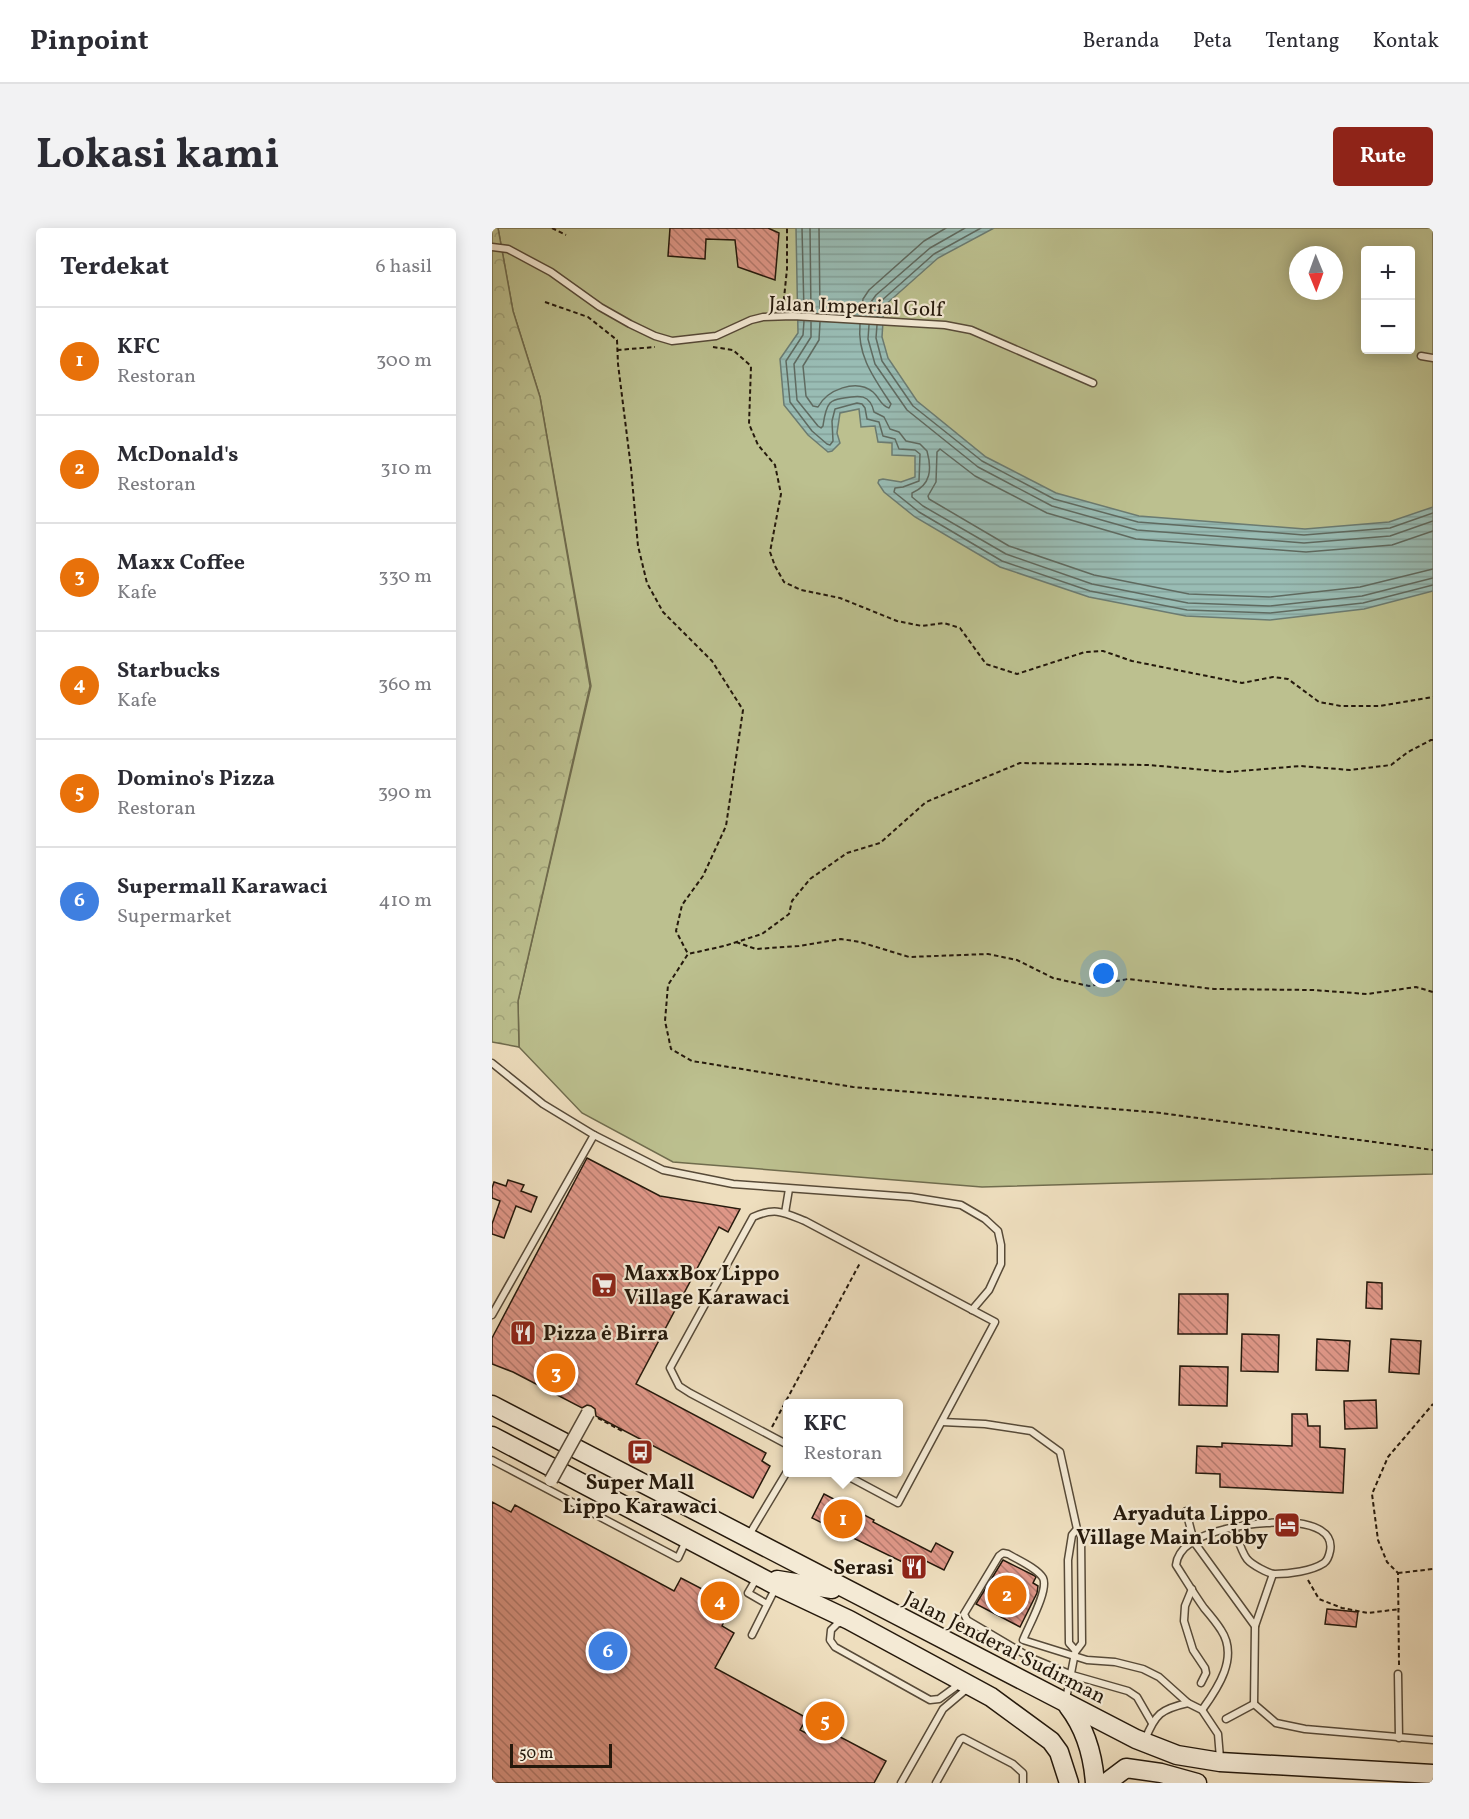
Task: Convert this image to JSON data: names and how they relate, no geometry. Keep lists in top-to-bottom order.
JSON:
{
  "streets": {
    "street": ["Jalan Jenderal Sudirman"],
    "lane": ["Jalan Imperial Golf"]
  },
  "places": {
    "supermarket": ["MaxxBox Lippo Village Karawaci"],
    "restaurant": ["Pizza ė Birra", "Serasi"],
    "bus stop": ["Super Mall Lippo Karawaci"],
    "hotel": ["Aryaduta Lippo Village Main Lobby"]
  },
  "scale_bar": "50 m",
  "north": "bottom",
  "page": {
    "header": "Pinpoint",
    "nav": [
      "Beranda",
      "Peta",
      "Tentang",
      "Kontak"
    ],
    "title": "Lokasi kami",
    "buttons": "Rute",
    "heading": ["Terdekat", "6 hasil"],
    "map_buttons": ["+", "−"],
    "list": [
      {
        "mark": "1",
        "name": "KFC",
        "note": "Restoran",
        "value": "300 m"
      },
      {
        "mark": "2",
        "name": "McDonald's",
        "note": "Restoran",
        "value": "310 m"
      },
      {
        "mark": "3",
        "name": "Maxx Coffee",
        "note": "Kafe",
        "value": "330 m"
      },
      {
        "mark": "4",
        "name": "Starbucks",
        "note": "Kafe",
        "value": "360 m"
      },
      {
        "mark": "5",
        "name": "Domino's Pizza",
        "note": "Restoran",
        "value": "390 m"
      },
      {
        "mark": "6",
        "name": "Supermall Karawaci",
        "note": "Supermarket",
        "value": "410 m"
      }
    ],
    "pins": [
      "3",
      "1",
      "2",
      "4",
      "6",
      "5"
    ],
    "popup": ["KFC", "Restoran"],
    "scale": "50 m"
  }
}
